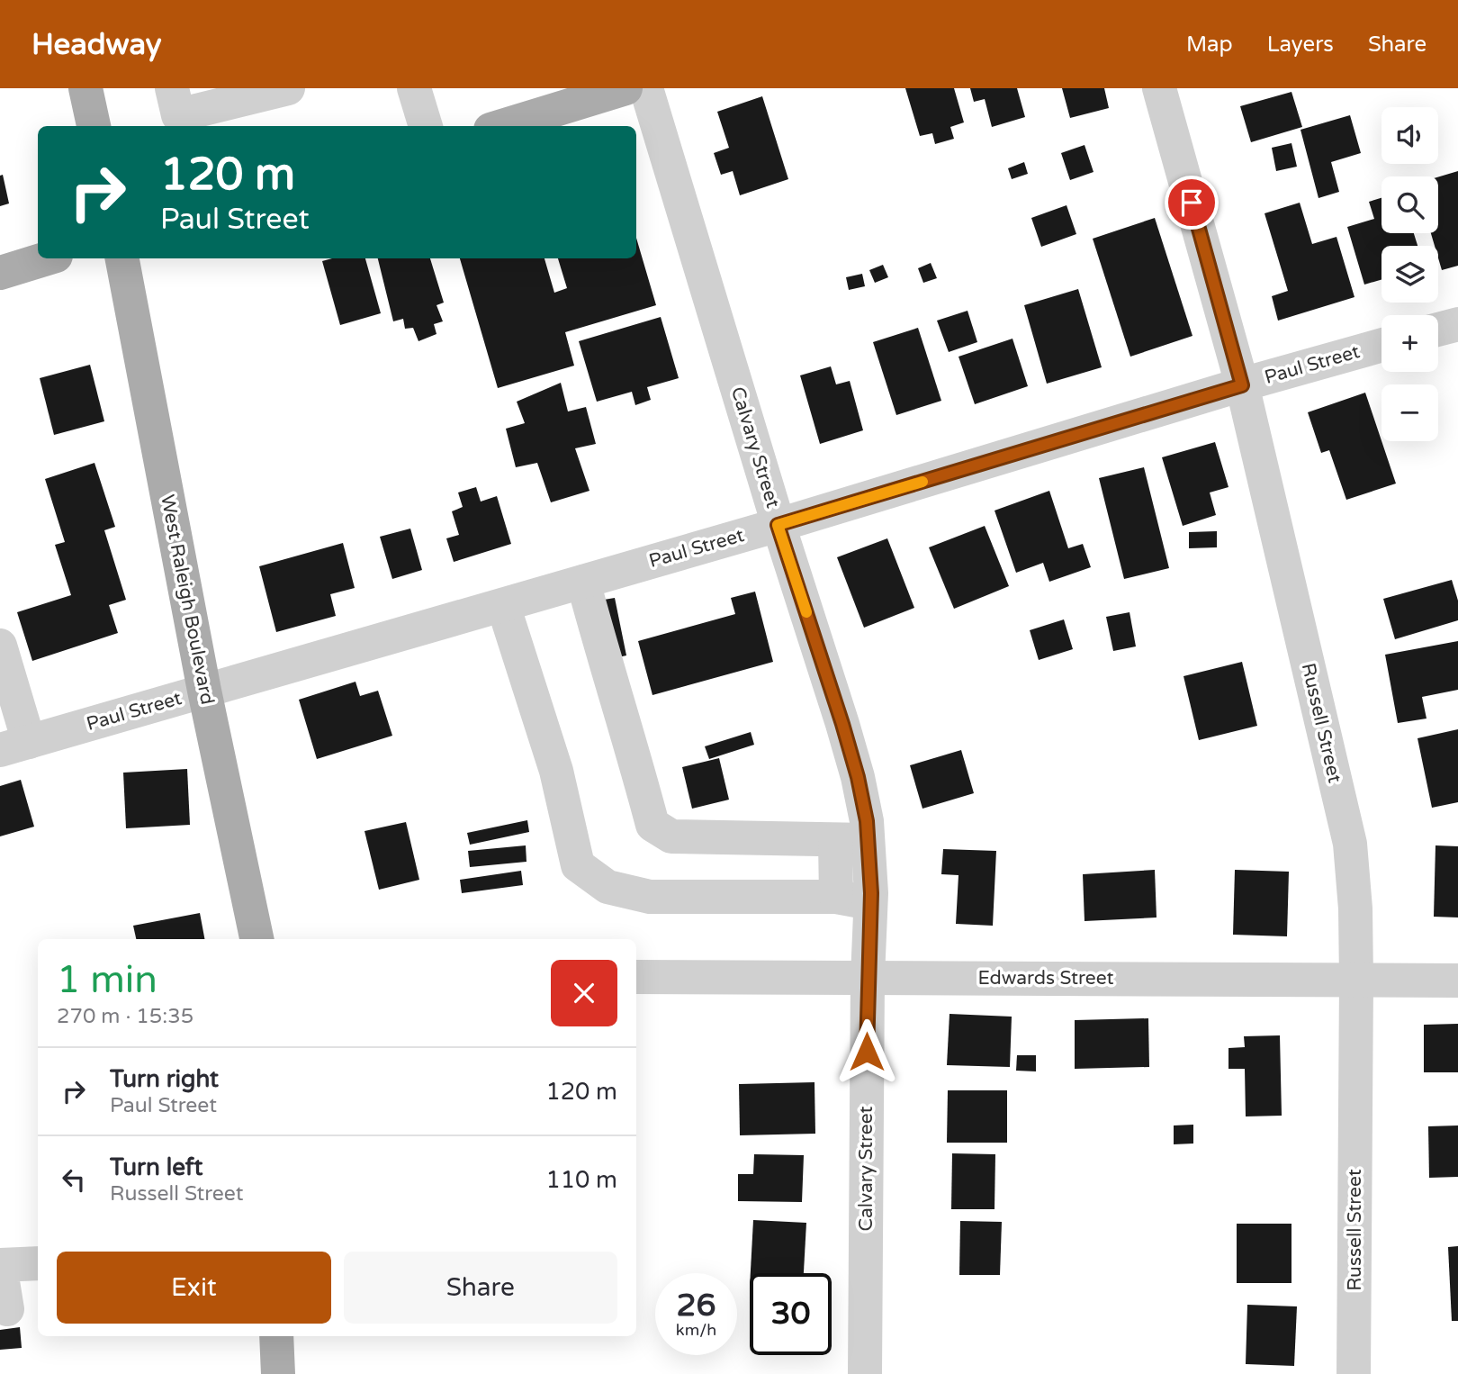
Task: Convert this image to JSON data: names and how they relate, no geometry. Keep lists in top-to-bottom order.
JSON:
{
  "streets": {
    "main road": ["West Raleigh Boulevard"],
    "street": [
      "Paul Street",
      "Calvary Street",
      "Russell Street",
      "Edwards Street"
    ]
  },
  "crossings": [
    ["Paul Street", "Calvary Street"],
    ["Paul Street", "West Raleigh Boulevard"],
    ["Paul Street", "Russell Street"],
    ["Calvary Street", "Edwards Street"],
    ["Russell Street", "Edwards Street"]
  ],
  "page": {
    "header": "Headway",
    "nav": ["Map", "Layers", "Share"],
    "map_buttons": ["+", "−"],
    "turn": ["120 m", "Paul Street"],
    "heading": ["1 min", "270 m · 15:35"],
    "list": [
      {
        "name": "Turn right",
        "note": "Paul Street",
        "value": "120 m"
      },
      {
        "name": "Turn left",
        "note": "Russell Street",
        "value": "110 m"
      }
    ],
    "buttons": ["Exit", "Share"],
    "speed": "26 km/h",
    "limit": "30"
  }
}
